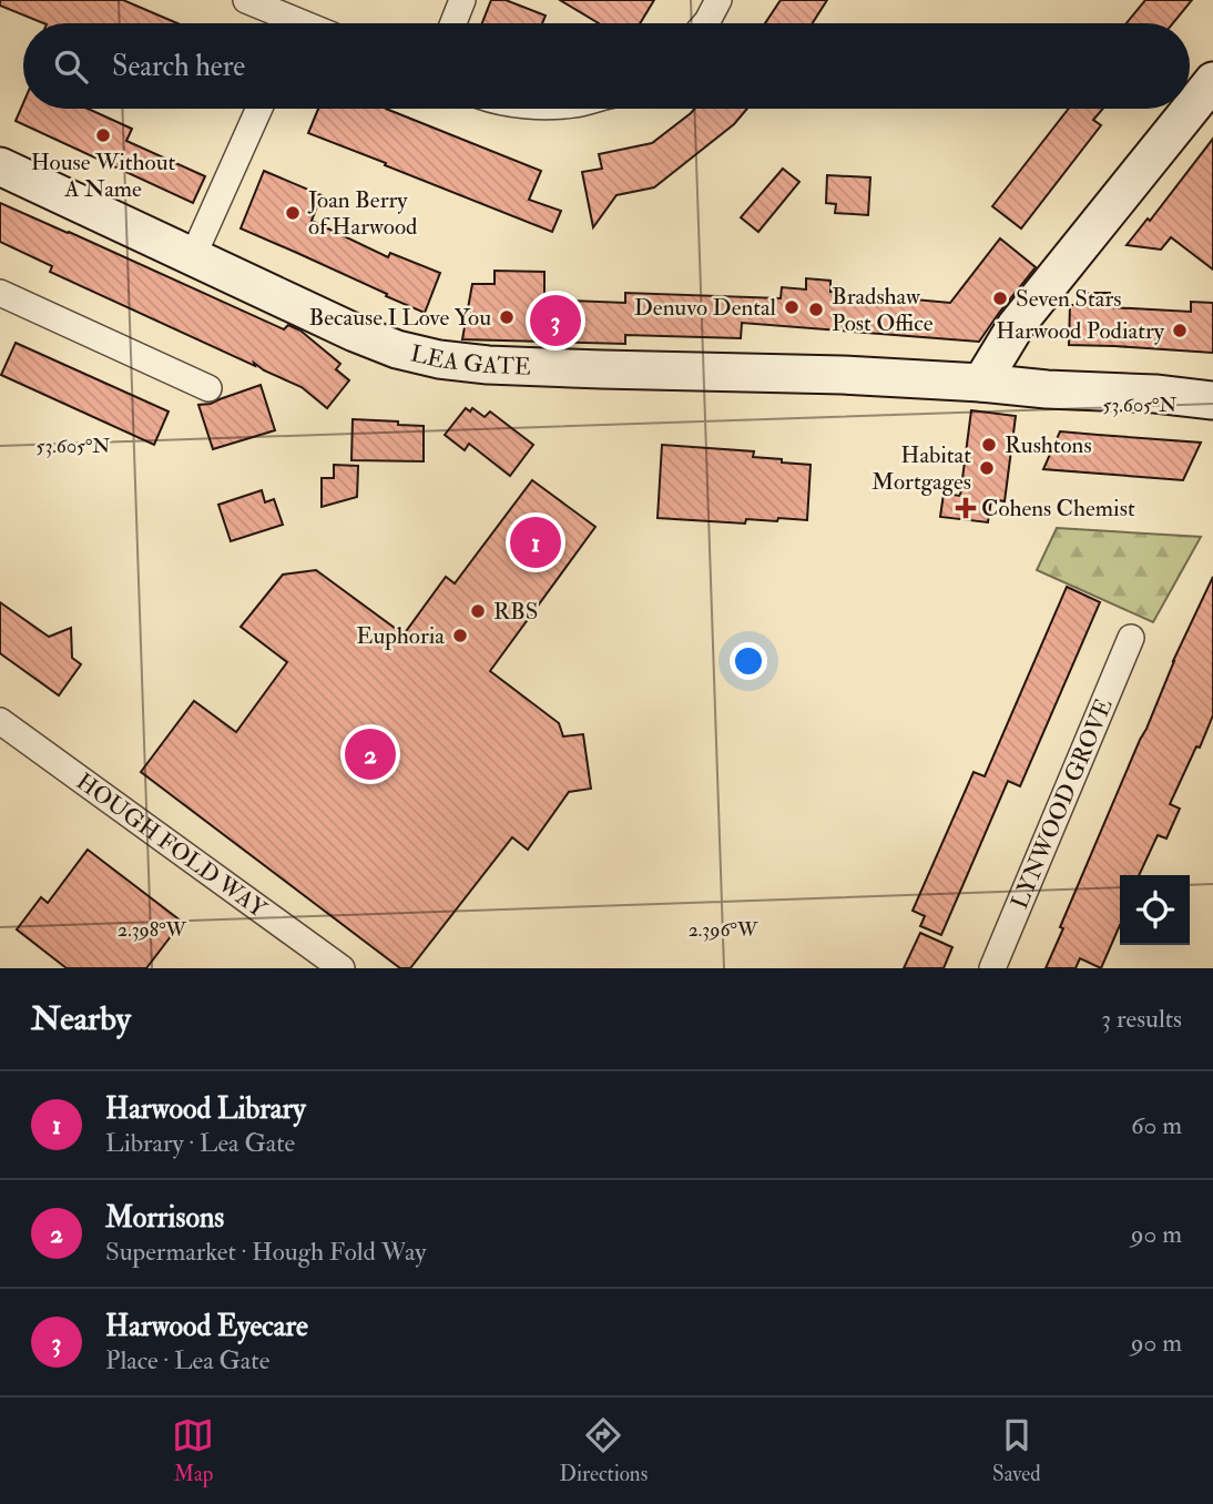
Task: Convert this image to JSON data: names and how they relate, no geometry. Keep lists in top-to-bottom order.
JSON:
{
  "streets": {
    "main road": ["LEA GATE"],
    "street": ["LYNWOOD GROVE", "HOUGH FOLD WAY"]
  },
  "places": {
    "other": [
      "House Without A Name",
      "Joan Berry of Harwood",
      "Seven Stars",
      "Denuvo Dental",
      "Bradshaw Post Office",
      "Because I Love You",
      "Harwood Podiatry",
      "Rushtons",
      "Habitat Mortgages",
      "RBS",
      "Euphoria"
    ],
    "health": ["Cohens Chemist"]
  },
  "page": {
    "search": "Search here",
    "pins": ["3", "1", "2"],
    "heading": ["Nearby", "3 results"],
    "list": [
      {
        "mark": "1",
        "name": "Harwood Library",
        "note": "Library · Lea Gate",
        "value": "60 m"
      },
      {
        "mark": "2",
        "name": "Morrisons",
        "note": "Supermarket · Hough Fold Way",
        "value": "90 m"
      },
      {
        "mark": "3",
        "name": "Harwood Eyecare",
        "note": "Place · Lea Gate",
        "value": "90 m"
      }
    ],
    "nav": ["Map", "Directions", "Saved"]
  },
  "coordinates": ["53.605°N", "2.398°W", "2.396°W"]
}
